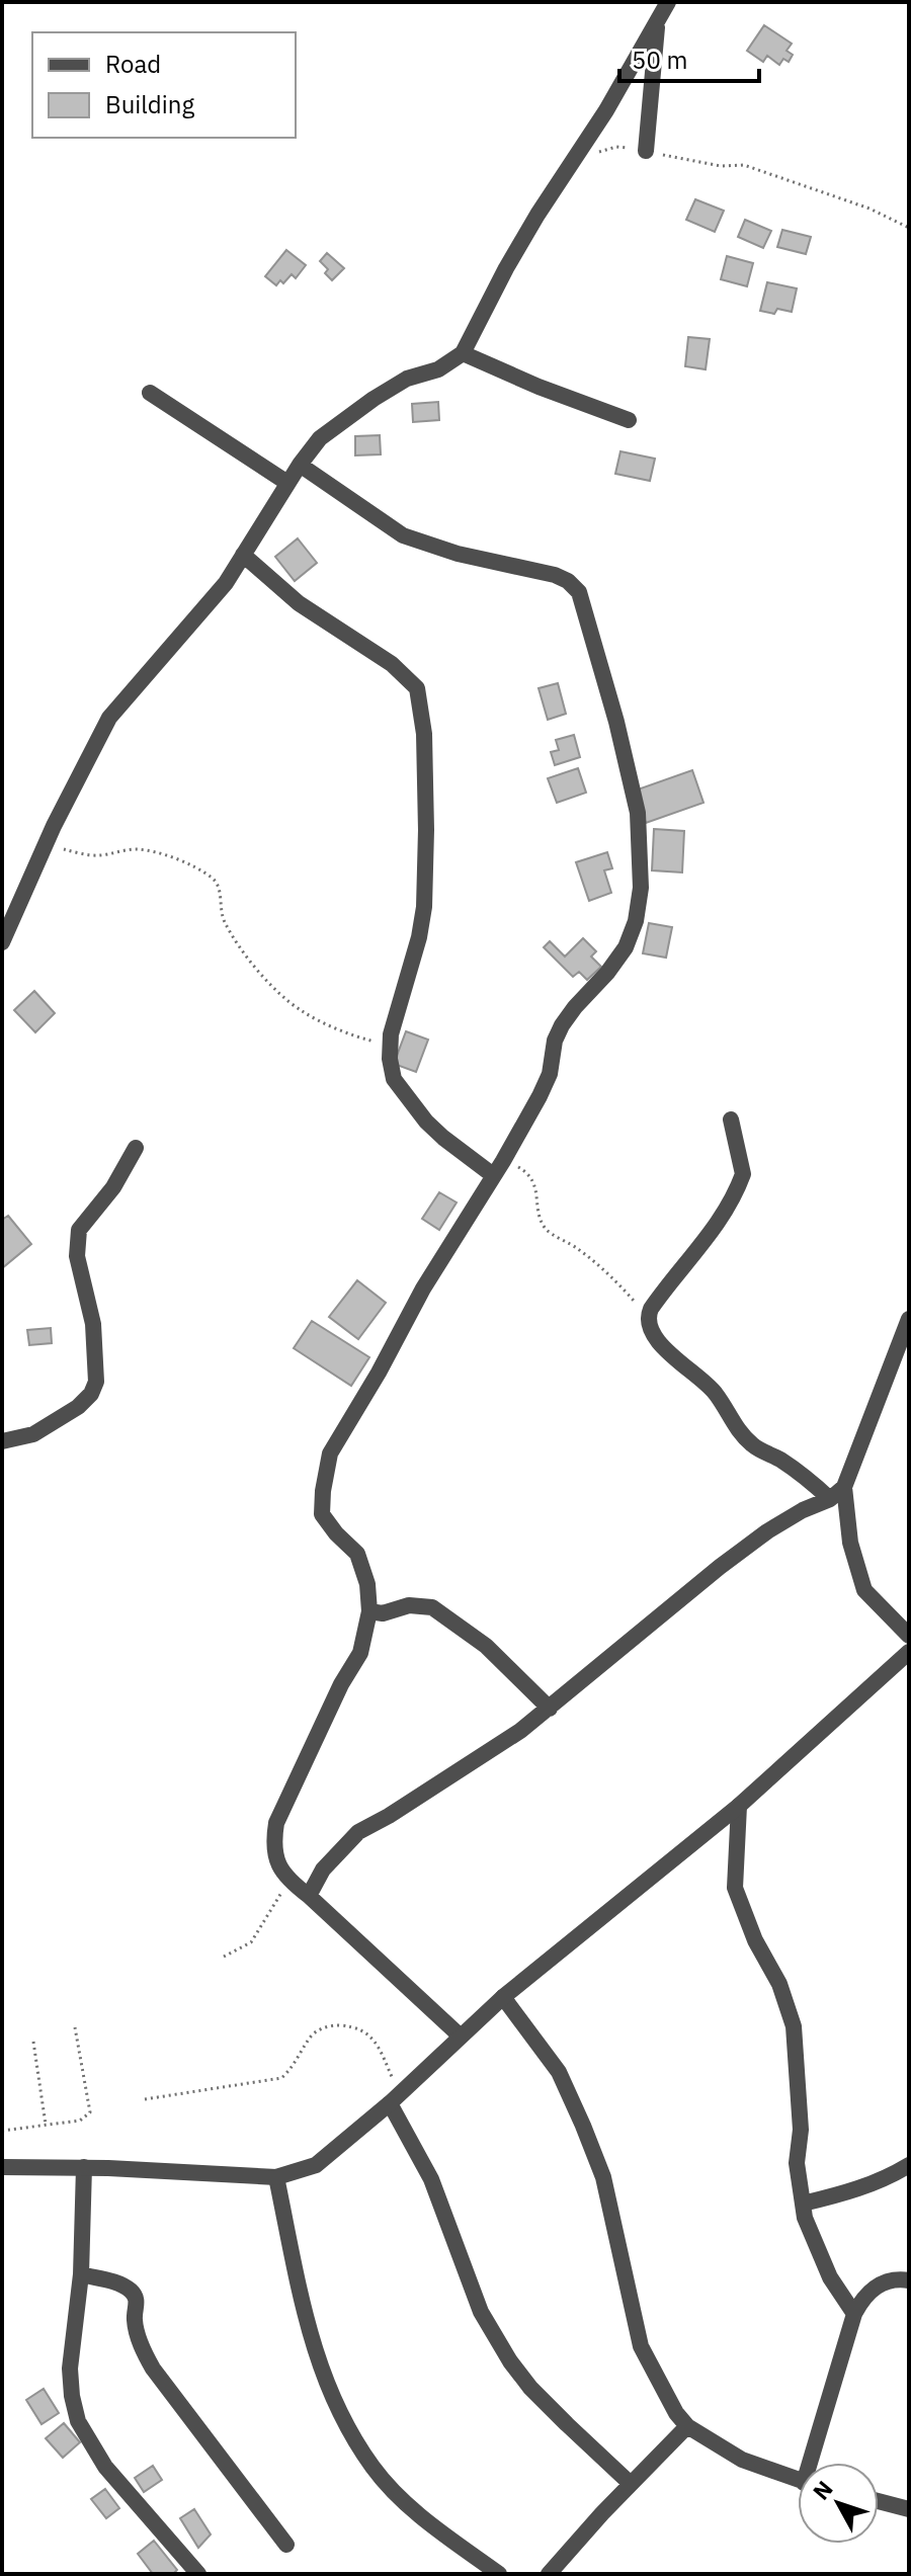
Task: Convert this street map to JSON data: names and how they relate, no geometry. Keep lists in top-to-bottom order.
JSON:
{
  "legend": ["Road", "Building"],
  "scale_bar": "50 m",
  "north": "top left"
}
